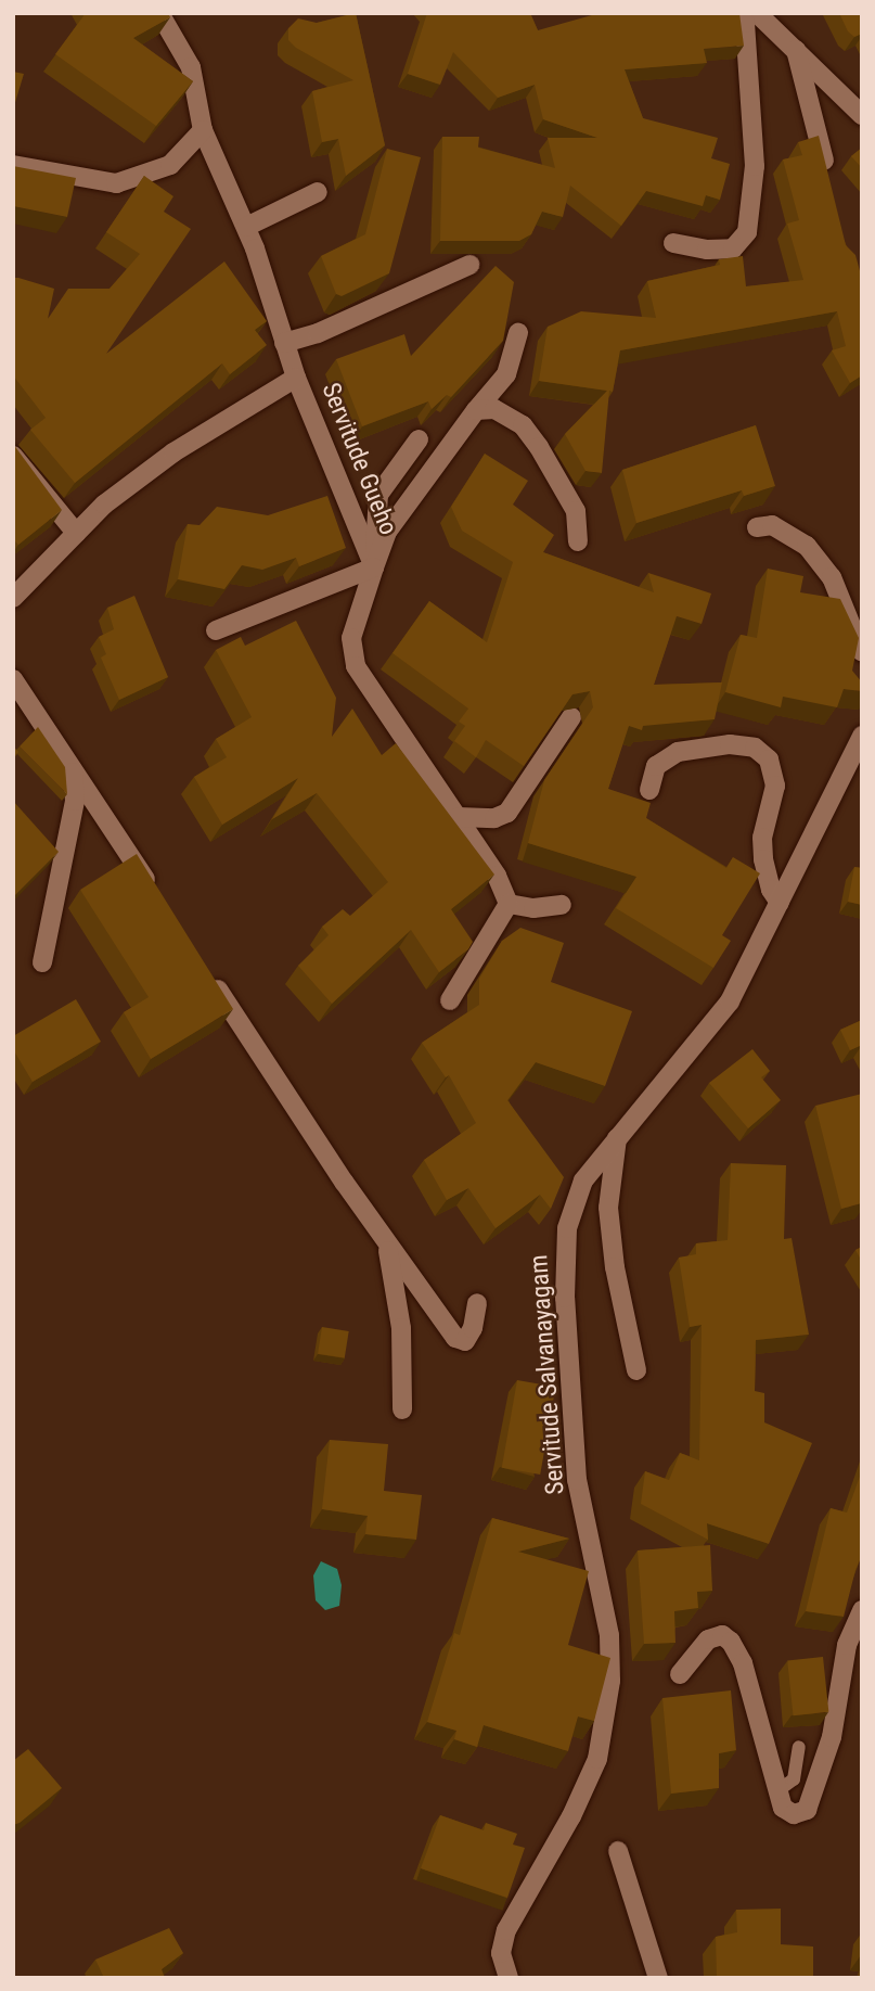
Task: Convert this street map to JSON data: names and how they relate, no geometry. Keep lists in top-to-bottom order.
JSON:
{
  "streets": {
    "street": ["Servitude Gueho", "Servitude Salvanayagam"]
  }
}
